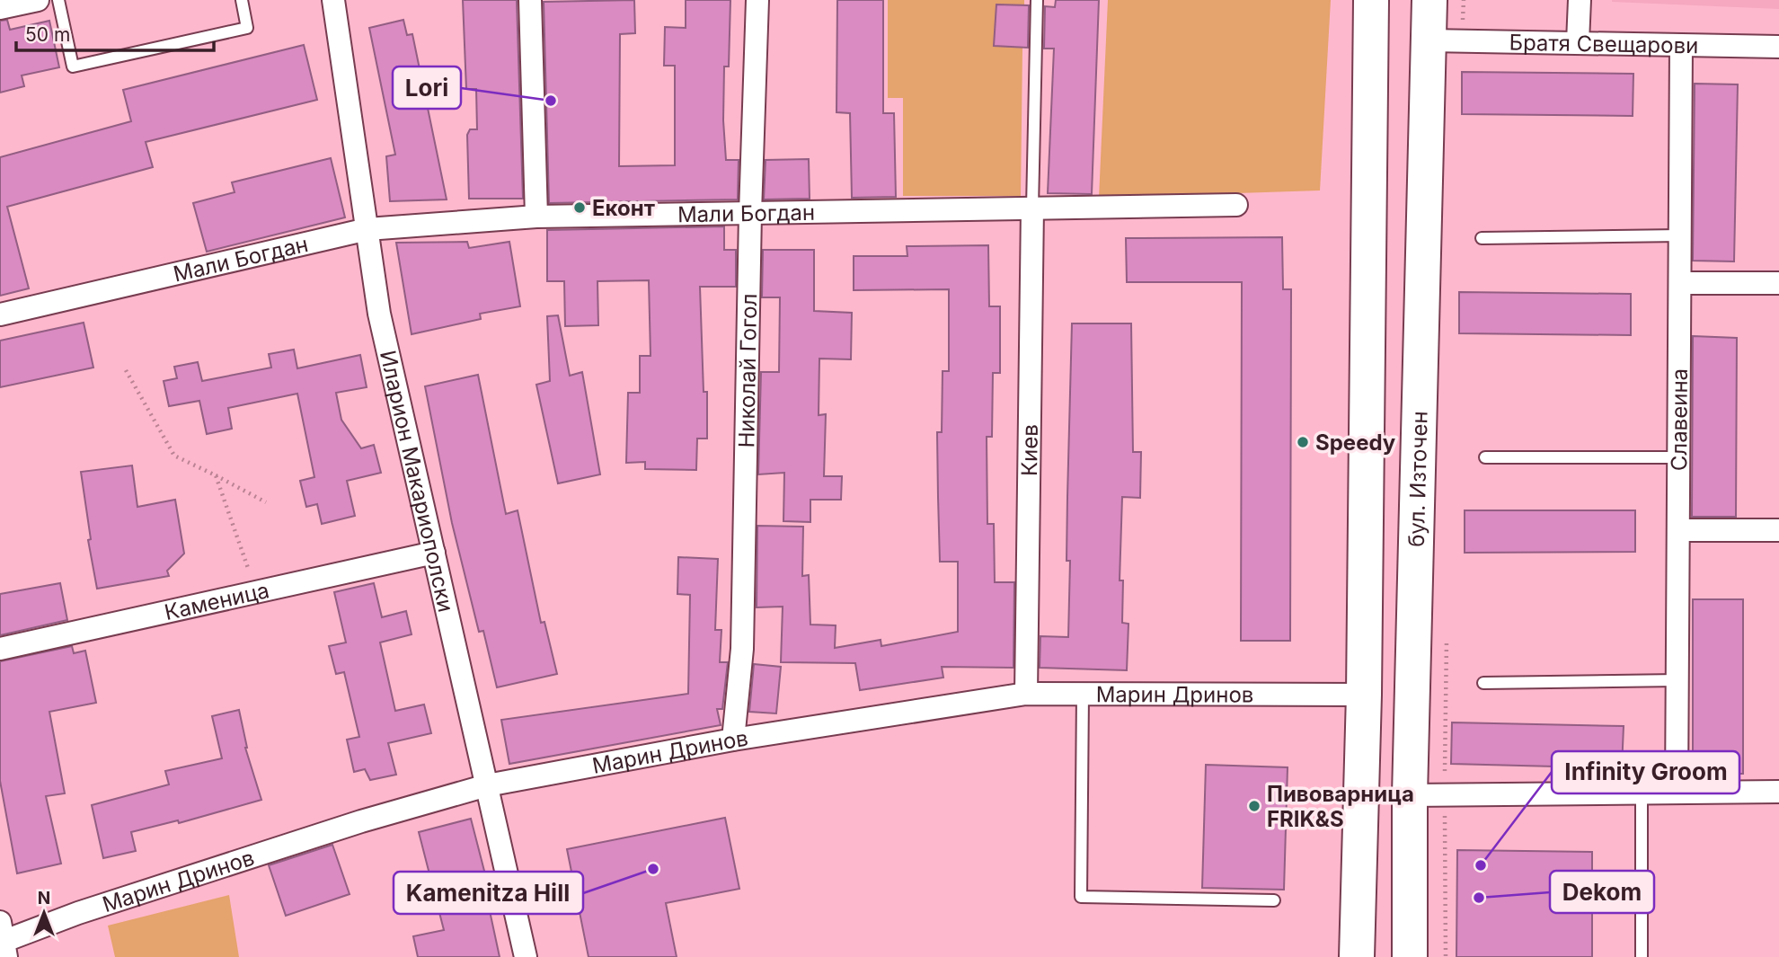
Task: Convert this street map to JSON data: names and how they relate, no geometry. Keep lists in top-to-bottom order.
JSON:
{
  "streets": {
    "main road": ["бул. Източен"],
    "street": [
      "Братя Свещарови",
      "Мали Богдан",
      "Николай Гогол",
      "Славеина",
      "Киев",
      "Иларион Макариополски",
      "Каменица",
      "Марин Дринов"
    ]
  },
  "crossings": [
    ["Братя Свещарови", "Славеина"],
    ["Братя Свещарови", "бул. Източен"],
    ["Мали Богдан", "Николай Гогол"],
    ["Мали Богдан", "Киев"],
    ["Мали Богдан", "Иларион Макариополски"],
    ["Николай Гогол", "Марин Дринов"],
    ["Киев", "Марин Дринов"],
    ["Иларион Макариополски", "Каменица"],
    ["Иларион Макариополски", "Марин Дринов"]
  ],
  "places": [
    "Lori",
    "Еконт",
    "Speedy",
    "Пивоварница FRIK&S",
    "Infinity Groom",
    "Kamenitza Hill",
    "Dekom"
  ],
  "scale_bar": "50 m",
  "north": "top"
}
